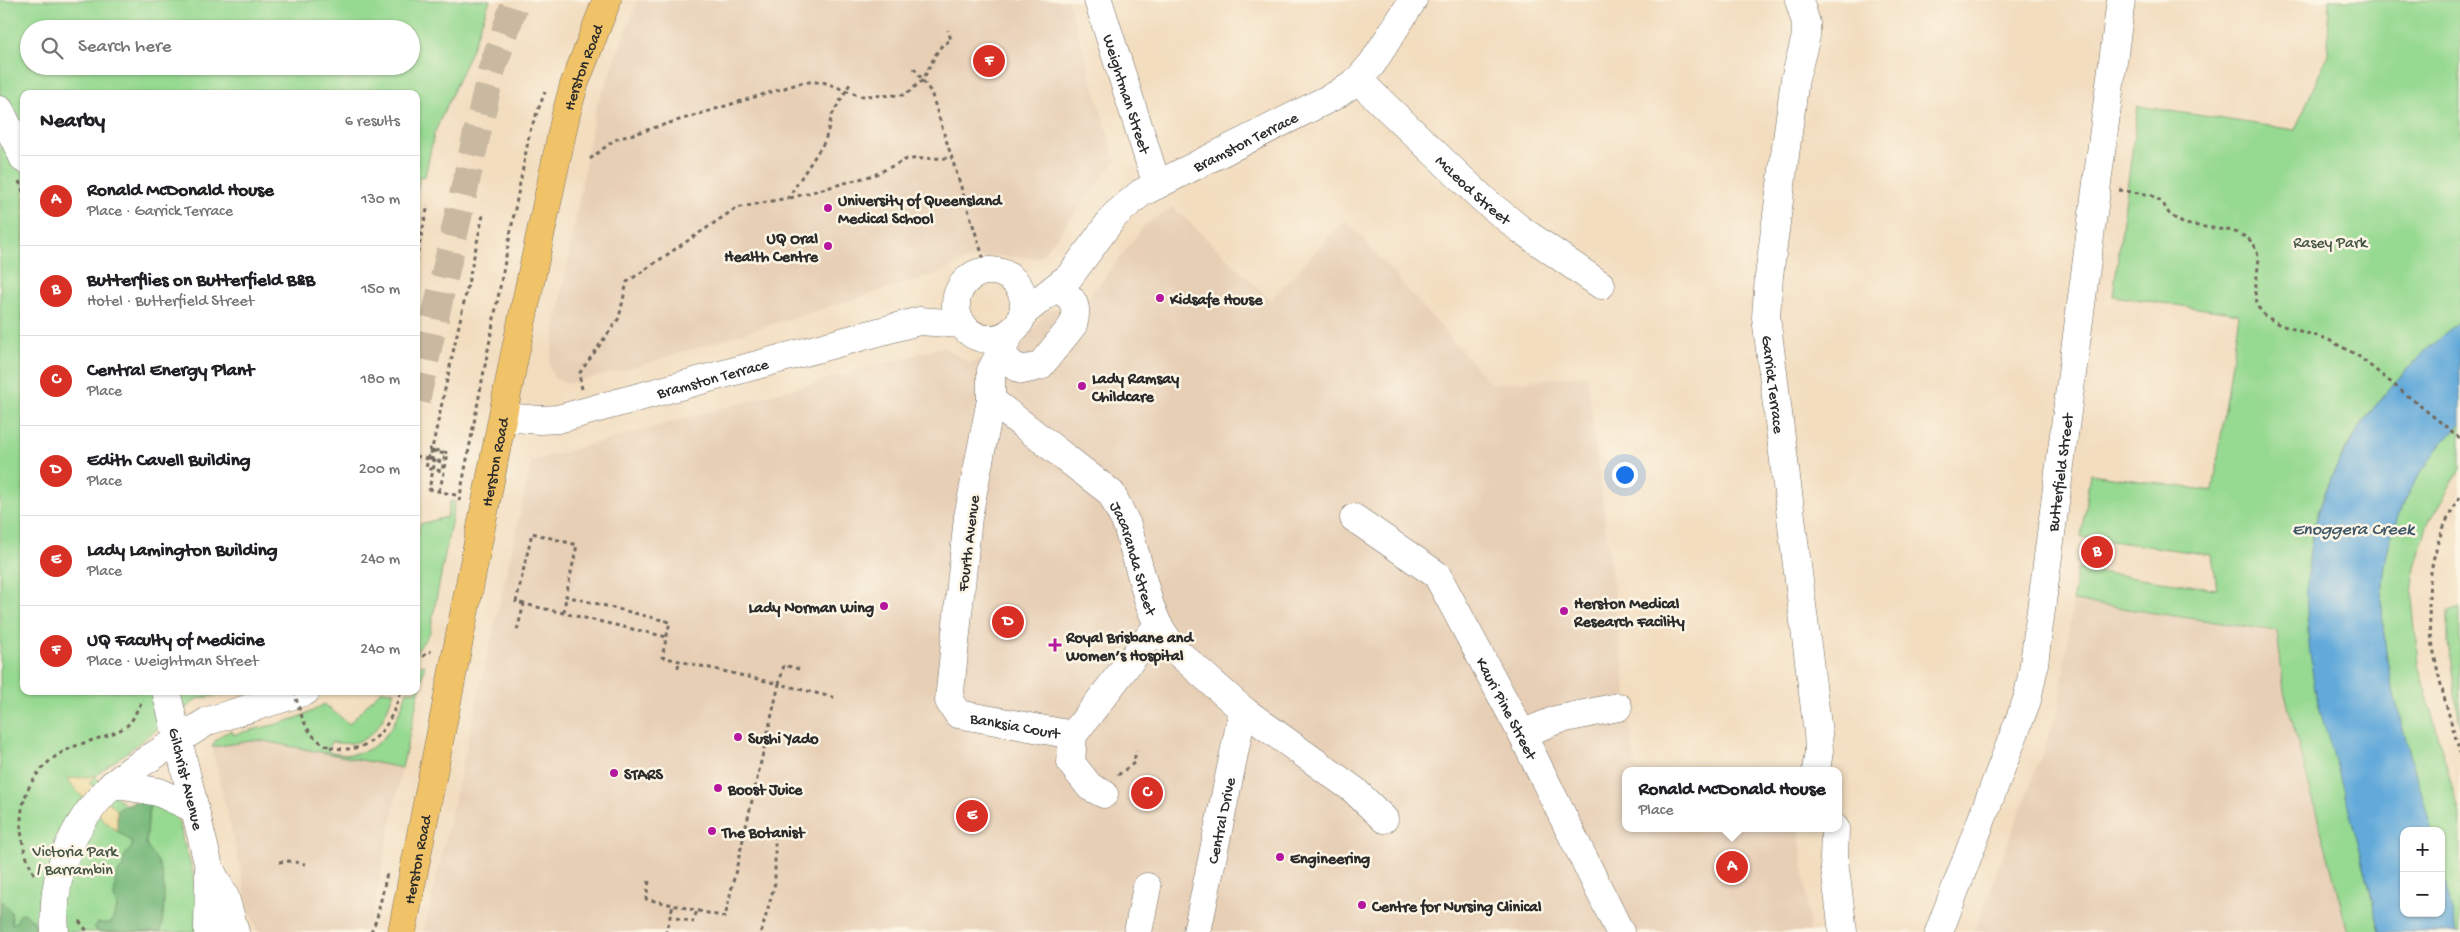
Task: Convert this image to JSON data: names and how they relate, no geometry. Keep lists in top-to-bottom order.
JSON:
{
  "streets": {
    "main road": ["Herston Road"],
    "street": [
      "Weightman Street",
      "Bramston Terrace",
      "McLeod Street",
      "Garrick Terrace",
      "Butterfield Street",
      "Fourth Avenue",
      "Jacaranda Street",
      "Kauri Pine Street",
      "Banksia Court",
      "Gilchrist Avenue",
      "Central Drive"
    ]
  },
  "crossings": [
    ["Herston Road", "Bramston Terrace"],
    ["Weightman Street", "Bramston Terrace"],
    ["Bramston Terrace", "McLeod Street"],
    ["Bramston Terrace", "Fourth Avenue"],
    ["Fourth Avenue", "Jacaranda Street"],
    ["Fourth Avenue", "Banksia Court"],
    ["Jacaranda Street", "Banksia Court"],
    ["Jacaranda Street", "Central Drive"]
  ],
  "water": ["Enoggera Creek"],
  "parks": ["Rasey Park", "Victoria Park / Barrambin"],
  "places": {
    "other": [
      "University of Queensland Medical School",
      "UQ Oral Health Centre",
      "Kidsafe House",
      "Lady Ramsay Childcare",
      "Lady Norman Wing",
      "Herston Medical Research Facility",
      "Sushi Yado",
      "STARS",
      "Boost Juice",
      "The Botanist",
      "Engineering",
      "Centre for Nursing Clinical"
    ],
    "health": ["Royal Brisbane and Women’s Hospital"]
  },
  "page": {
    "search": "Search here",
    "pins": [
      "F",
      "B",
      "D",
      "C",
      "E",
      "A"
    ],
    "heading": ["Nearby", "6 results"],
    "list": [
      {
        "mark": "A",
        "name": "Ronald McDonald House",
        "note": "Place · Garrick Terrace",
        "value": "130 m"
      },
      {
        "mark": "B",
        "name": "Butterflies on Butterfield B&B",
        "note": "Hotel · Butterfield Street",
        "value": "150 m"
      },
      {
        "mark": "C",
        "name": "Central Energy Plant",
        "note": "Place",
        "value": "180 m"
      },
      {
        "mark": "D",
        "name": "Edith Cavell Building",
        "note": "Place",
        "value": "200 m"
      },
      {
        "mark": "E",
        "name": "Lady Lamington Building",
        "note": "Place",
        "value": "240 m"
      },
      {
        "mark": "F",
        "name": "UQ Faculty of Medicine",
        "note": "Place · Weightman Street",
        "value": "240 m"
      }
    ],
    "popup": ["Ronald McDonald House", "Place"],
    "map_buttons": ["+", "−"]
  }
}
